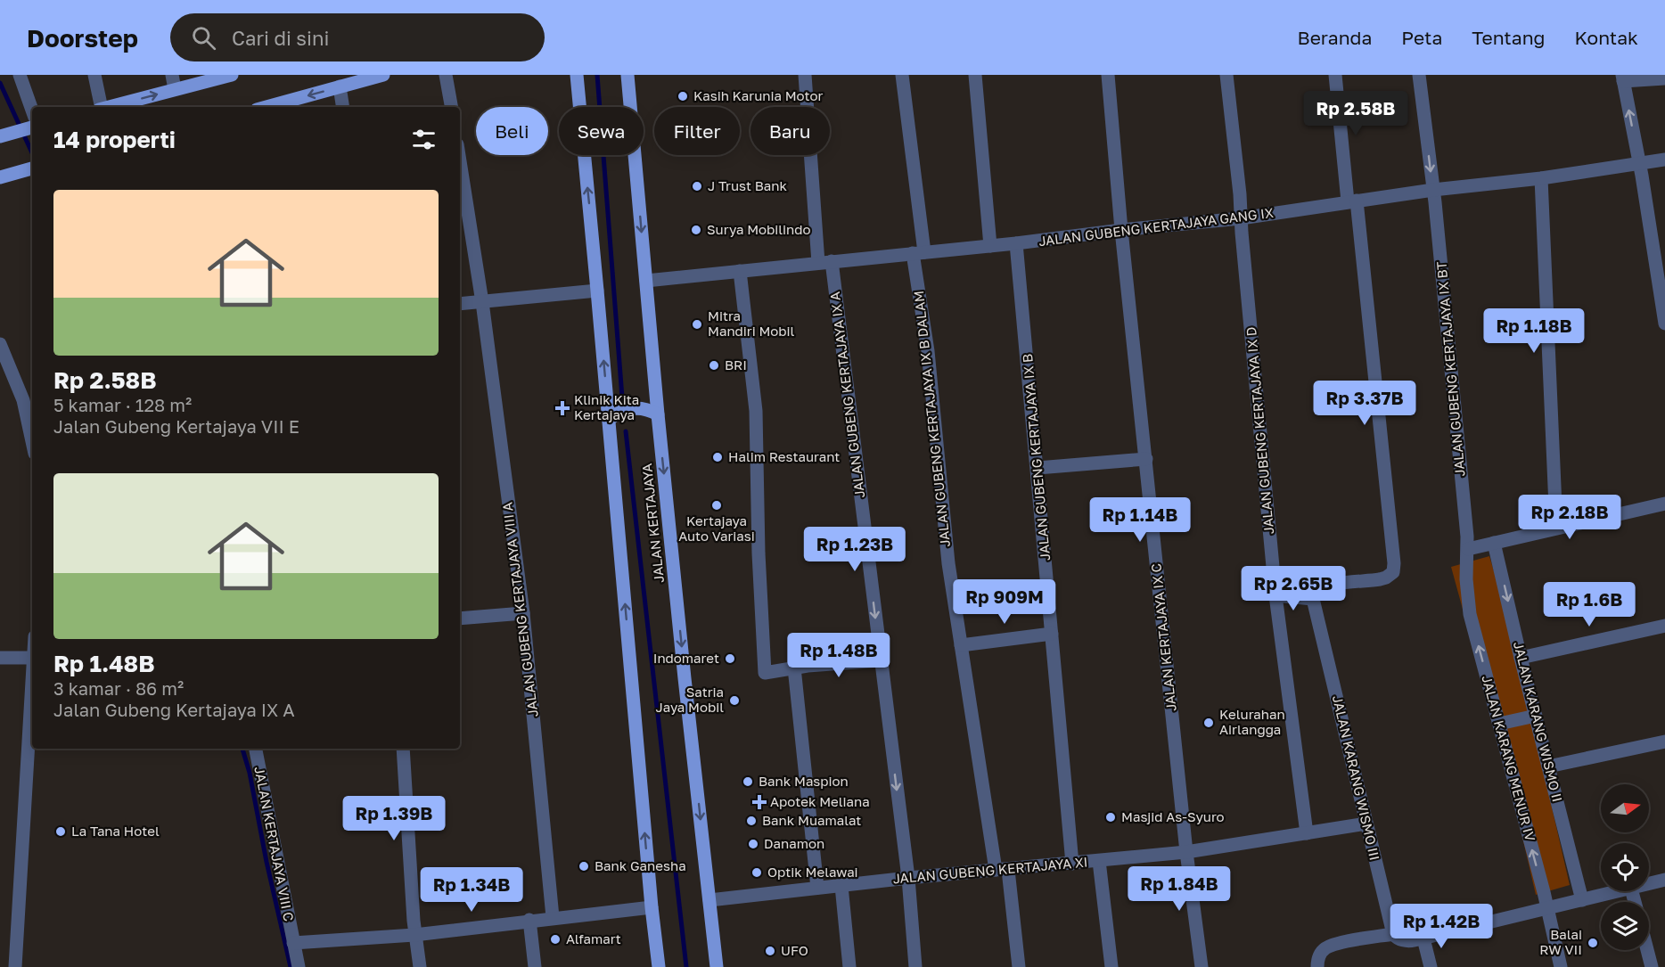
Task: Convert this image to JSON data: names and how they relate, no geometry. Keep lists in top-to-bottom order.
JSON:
{
  "streets": {
    "main road": ["JALAN KERTAJAYA"],
    "street": [
      "JALAN GUBENG KERTAJAYA GANG IX",
      "JALAN GUBENG KERTAJAYA IX BT",
      "JALAN GUBENG KERTAJAYA IX A",
      "JALAN GUBENG KERTAJAYA IX B DALAM",
      "JALAN GUBENG KERTAJAYA IX D",
      "JALAN GUBENG KERTAJAYA IX B",
      "JALAN GUBENG KERTAJAYA VIII A",
      "JALAN KERTAJAYA IX C",
      "JALAN KARANG WISMO II",
      "JALAN KARANG MENUR IV",
      "JALAN KARANG WISMO III",
      "JALAN KERTAJAYA VIII C",
      "JALAN GUBENG KERTAJAYA XI"
    ]
  },
  "crossings": [
    ["JALAN GUBENG KERTAJAYA GANG IX", "JALAN GUBENG KERTAJAYA IX BT"],
    ["JALAN GUBENG KERTAJAYA GANG IX", "JALAN GUBENG KERTAJAYA IX A"],
    ["JALAN GUBENG KERTAJAYA GANG IX", "JALAN GUBENG KERTAJAYA IX B DALAM"],
    ["JALAN GUBENG KERTAJAYA GANG IX", "JALAN GUBENG KERTAJAYA IX D"],
    ["JALAN GUBENG KERTAJAYA GANG IX", "JALAN GUBENG KERTAJAYA IX B"],
    ["JALAN GUBENG KERTAJAYA GANG IX", "JALAN KERTAJAYA"],
    ["JALAN GUBENG KERTAJAYA GANG IX", "JALAN KERTAJAYA IX C"],
    ["JALAN GUBENG KERTAJAYA IX BT", "JALAN KARANG MENUR IV"],
    ["JALAN GUBENG KERTAJAYA IX A", "JALAN GUBENG KERTAJAYA XI"],
    ["JALAN GUBENG KERTAJAYA IX B DALAM", "JALAN GUBENG KERTAJAYA XI"],
    ["JALAN GUBENG KERTAJAYA IX D", "JALAN GUBENG KERTAJAYA XI"],
    ["JALAN GUBENG KERTAJAYA IX B", "JALAN GUBENG KERTAJAYA XI"],
    ["JALAN KERTAJAYA", "JALAN GUBENG KERTAJAYA XI"],
    ["JALAN KERTAJAYA IX C", "JALAN GUBENG KERTAJAYA XI"],
    ["JALAN KARANG WISMO III", "JALAN GUBENG KERTAJAYA XI"]
  ],
  "one_way": ["JALAN KARANG MENUR IV"],
  "places": {
    "other": [
      "Kasih Karunia Motor",
      "J Trust Bank",
      "Surya Mobilindo",
      "Mitra Mandiri Mobil",
      "BRI",
      "Halim Restaurant",
      "Kertajaya Auto Variasi",
      "Indomaret",
      "Satria Jaya Mobil",
      "Kelurahan Airlangga",
      "Bank Maspion",
      "Masjid As-Syuro",
      "Bank Muamalat",
      "La Tana Hotel",
      "Danamon",
      "Bank Ganesha",
      "Optik Melawai",
      "Alfamart",
      "Balai RW VII",
      "UFO"
    ],
    "health": ["Klinik Kita Kertajaya", "Apotek Meliana"]
  },
  "north": "right",
  "page": {
    "header": "Doorstep",
    "search": "Cari di sini",
    "nav": [
      "Beranda",
      "Peta",
      "Tentang",
      "Kontak"
    ],
    "price": [
      "Rp 2.58B",
      "Rp 1.18B",
      "Rp 3.37B",
      "Rp 2.18B",
      "Rp 1.14B",
      "Rp 1.23B",
      "Rp 2.65B",
      "Rp 909M",
      "Rp 1.6B",
      "Rp 1.48B",
      "Rp 1.39B",
      "Rp 1.84B",
      "Rp 1.34B",
      "Rp 1.42B"
    ],
    "chip": [
      "Beli",
      "Sewa",
      "Filter",
      "Baru"
    ],
    "heading": "14 properti",
    "list": [
      {
        "name": "Rp 2.58B",
        "note": "5 kamar · 128 m² · Jalan Gubeng Kertajaya VII E"
      },
      {
        "name": "Rp 1.48B",
        "note": "3 kamar · 86 m² · Jalan Gubeng Kertajaya IX A"
      }
    ]
  }
}
